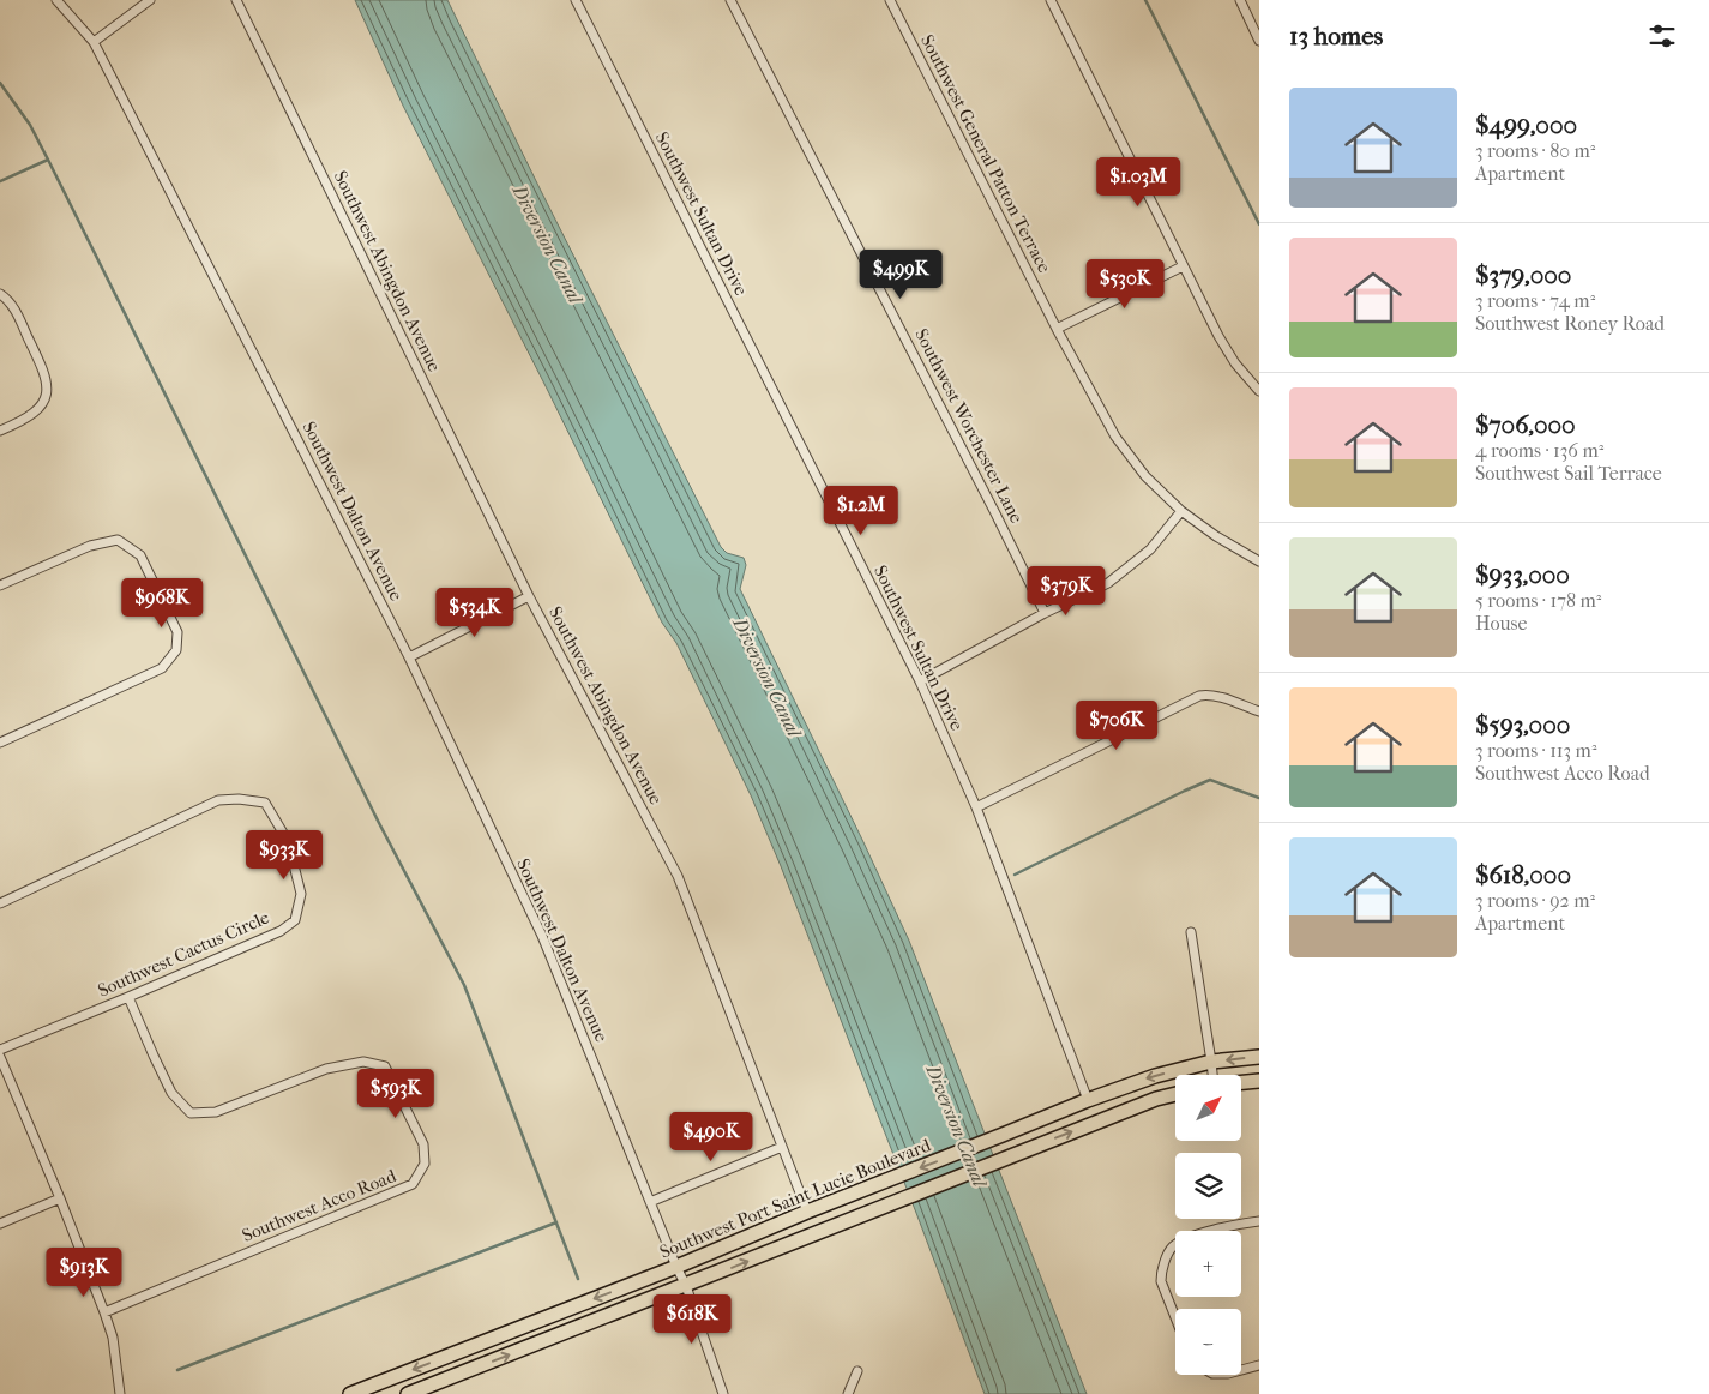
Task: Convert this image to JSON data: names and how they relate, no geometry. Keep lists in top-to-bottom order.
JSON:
{
  "streets": {
    "main road": ["Southwest Port Saint Lucie Boulevard"],
    "street": [
      "Southwest General Patton Terrace",
      "Southwest Sultan Drive",
      "Southwest Abingdon Avenue",
      "Southwest Worchester Lane",
      "Southwest Dalton Avenue",
      "Southwest Cactus Circle",
      "Southwest Acco Road"
    ]
  },
  "crossings": [
    ["Southwest Sultan Drive", "Southwest Port Saint Lucie Boulevard"],
    ["Southwest Abingdon Avenue", "Southwest Port Saint Lucie Boulevard"],
    ["Southwest Dalton Avenue", "Southwest Port Saint Lucie Boulevard"],
    ["Southwest Cactus Circle", "Southwest Acco Road"]
  ],
  "water": ["Diversion Canal"],
  "north": "top right",
  "page": {
    "heading": "13 homes",
    "list": [
      {
        "name": "$499,000",
        "note": "3 rooms · 80 m² · Apartment"
      },
      {
        "name": "$379,000",
        "note": "3 rooms · 74 m² · Southwest Roney Road"
      },
      {
        "name": "$706,000",
        "note": "4 rooms · 136 m² · Southwest Sail Terrace"
      },
      {
        "name": "$933,000",
        "note": "5 rooms · 178 m² · House"
      },
      {
        "name": "$593,000",
        "note": "3 rooms · 113 m² · Southwest Acco Road"
      },
      {
        "name": "$618,000",
        "note": "3 rooms · 92 m² · Apartment"
      }
    ],
    "price": [
      "$1.03M",
      "$499K",
      "$530K",
      "$1.2M",
      "$379K",
      "$968K",
      "$534K",
      "$706K",
      "$933K",
      "$593K",
      "$490K",
      "$913K",
      "$618K"
    ],
    "map_buttons": ["+", "−"]
  }
}
